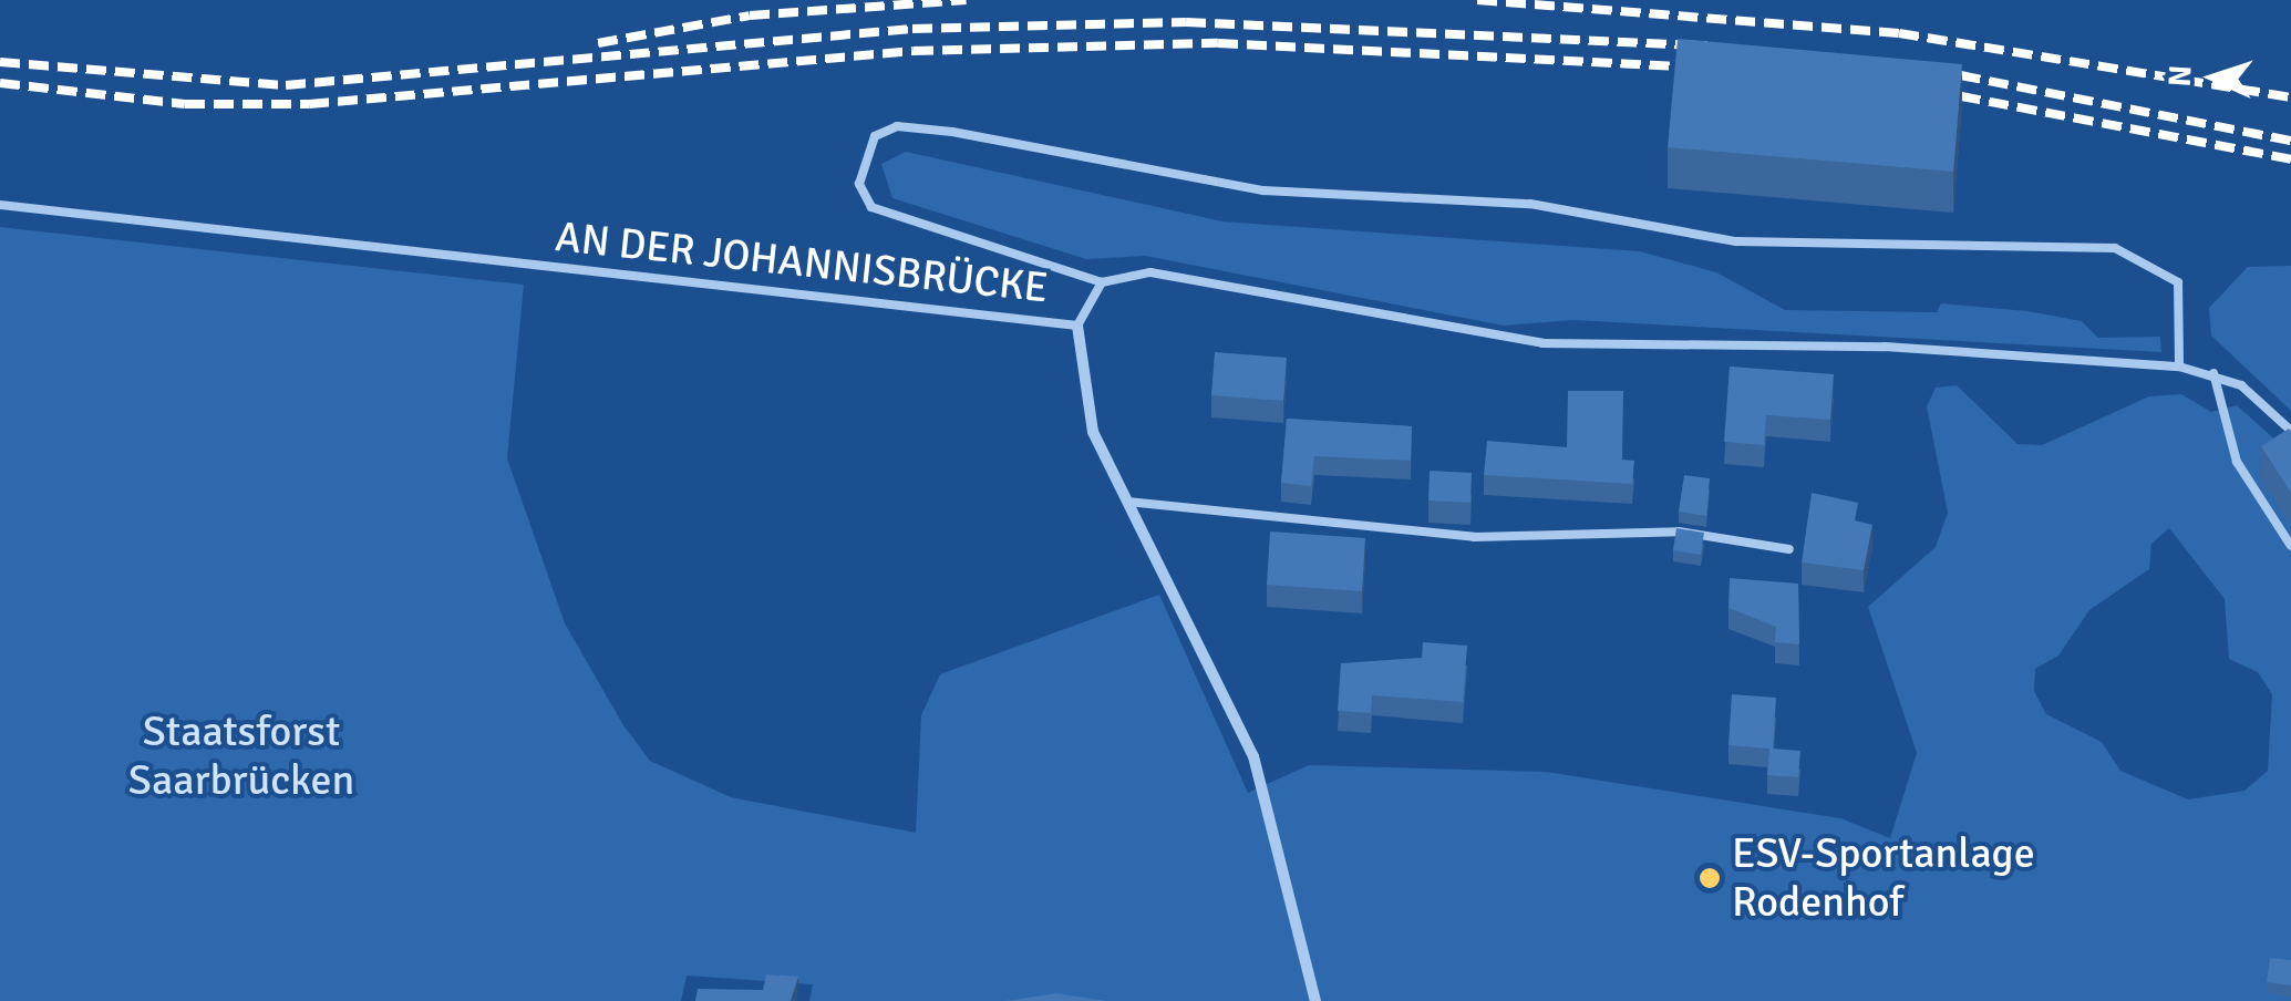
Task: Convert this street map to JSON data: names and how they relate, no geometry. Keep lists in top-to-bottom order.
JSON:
{
  "streets": {
    "street": ["AN DER JOHANNISBRÜCKE"]
  },
  "parks": ["Staatsforst Saarbrücken"],
  "places": ["ESV-Sportanlage Rodenhof"],
  "north": "left"
}
